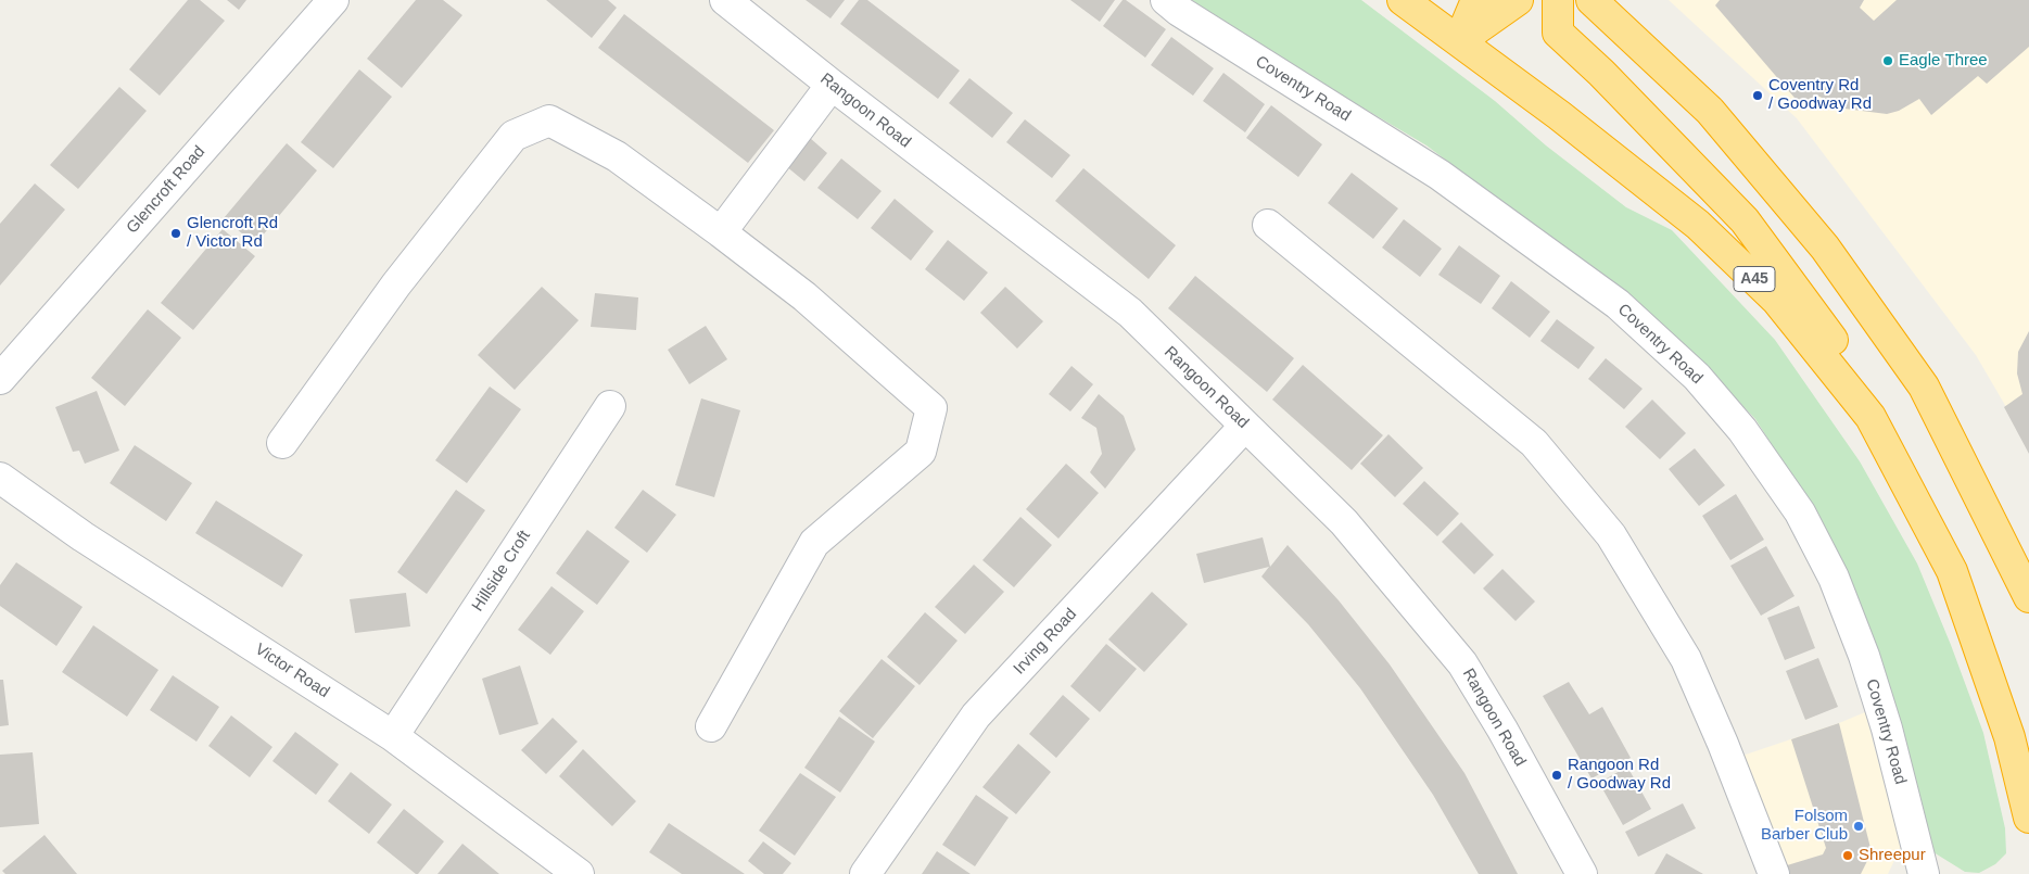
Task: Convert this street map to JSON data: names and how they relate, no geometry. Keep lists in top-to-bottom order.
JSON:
{
  "streets": {
    "highway": ["A45"],
    "street": [
      "Coventry Road",
      "Rangoon Road",
      "Glencroft Road",
      "Hillside Croft",
      "Irving Road",
      "Victor Road"
    ]
  },
  "crossings": [
    ["Rangoon Road", "Irving Road"],
    ["Hillside Croft", "Victor Road"]
  ],
  "places": [
    "Eagle Three",
    "Coventry Rd / Goodway Rd",
    "Glencroft Rd / Victor Rd",
    "Rangoon Rd / Goodway Rd",
    "Folsom Barber Club",
    "Shreepur"
  ]
}
